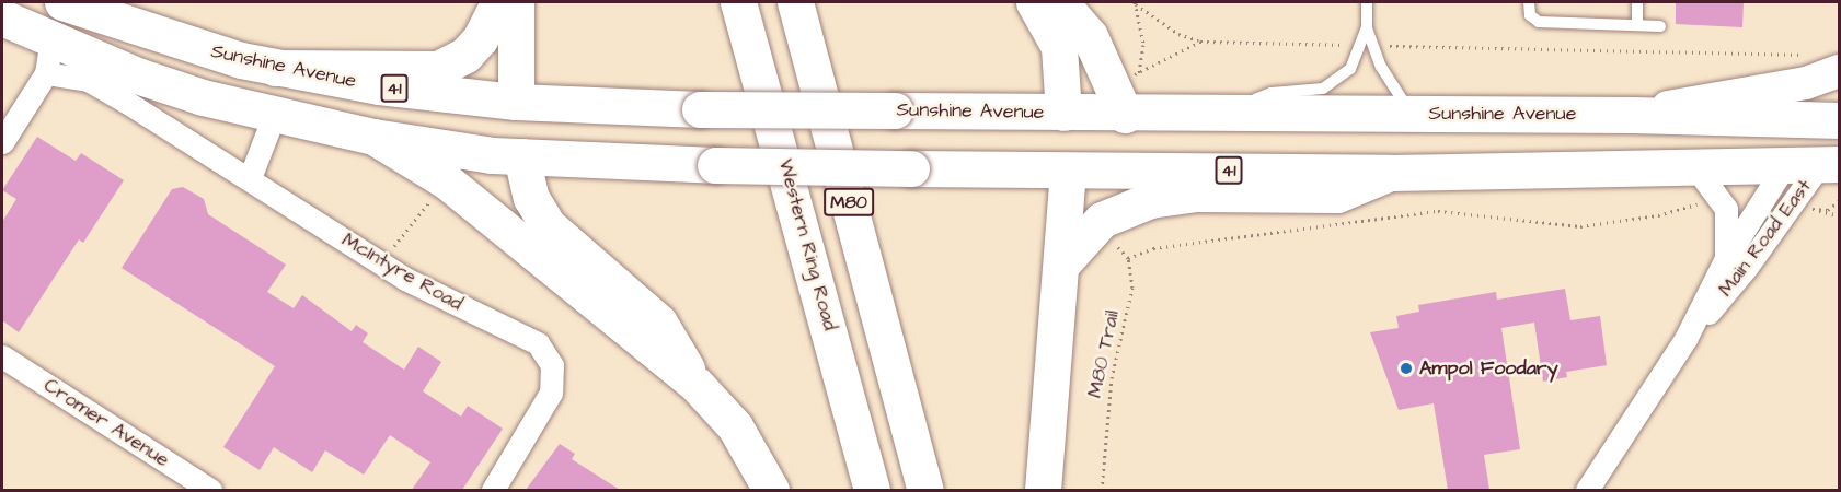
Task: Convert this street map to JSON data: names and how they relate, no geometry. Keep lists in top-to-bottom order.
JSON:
{
  "streets": {
    "main road": [
      "Sunshine Avenue",
      "41",
      "M80",
      "Main Road East",
      "Western Ring Road",
      "McIntyre Road"
    ],
    "street": ["Cromer Avenue"],
    "path": ["M80 Trail"]
  },
  "crossings": [
    ["Sunshine Avenue", "41"],
    ["Sunshine Avenue", "Main Road East"],
    ["41", "Main Road East"],
    ["41", "McIntyre Road"]
  ],
  "places": ["Ampol Foodary"]
}
